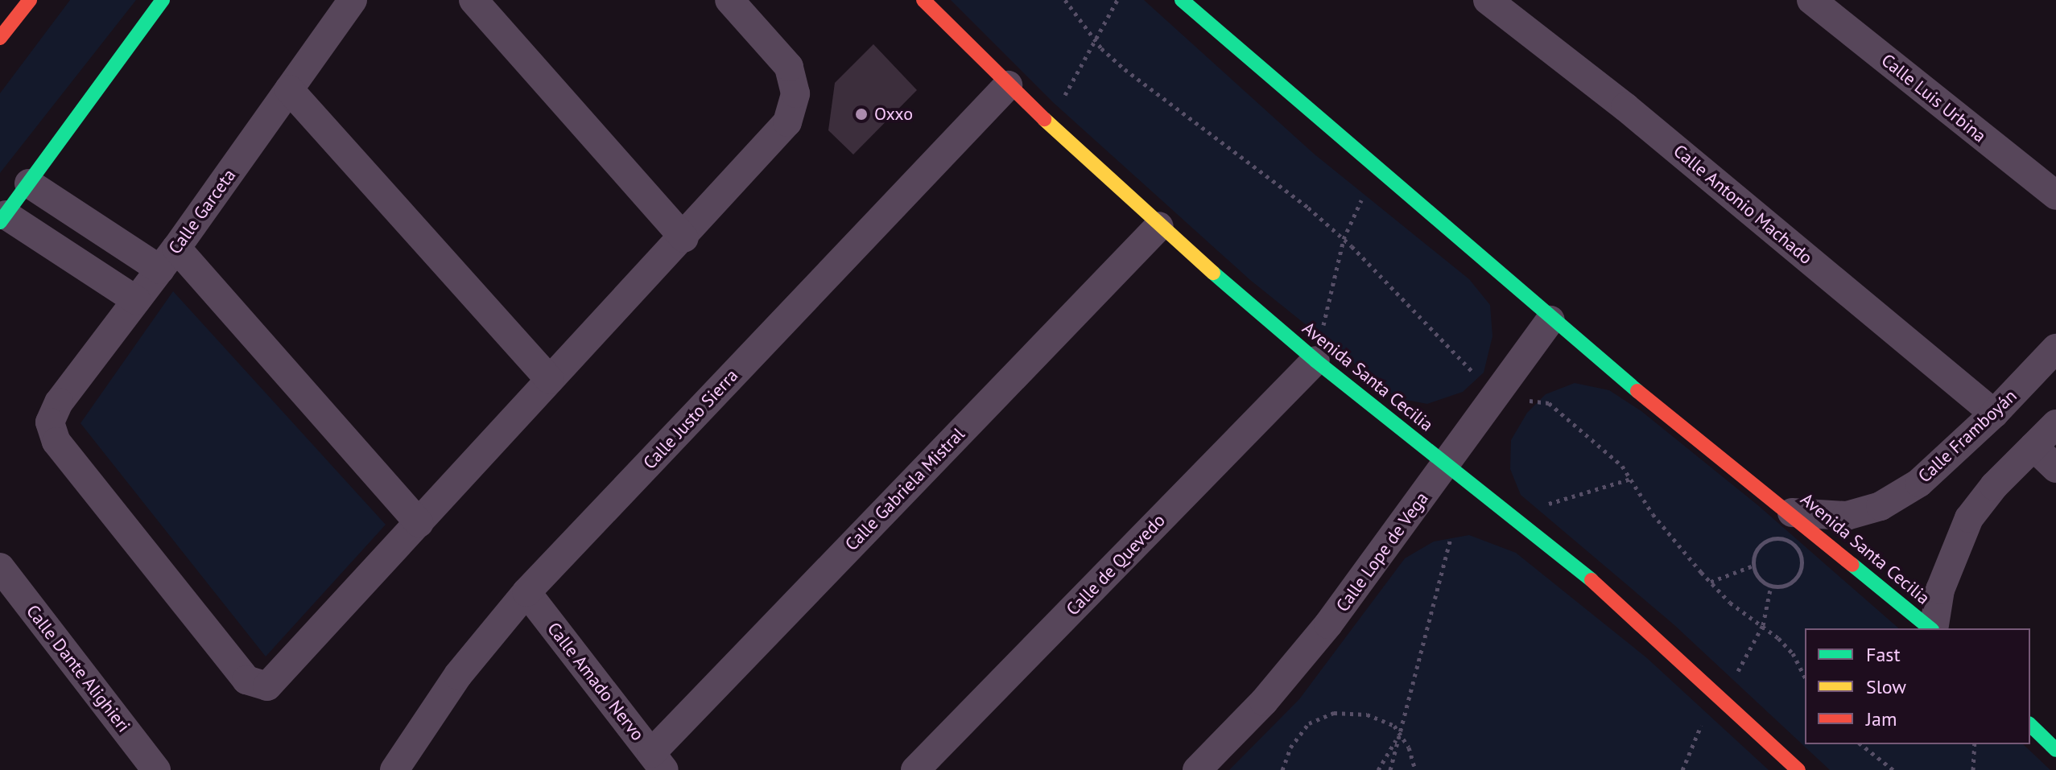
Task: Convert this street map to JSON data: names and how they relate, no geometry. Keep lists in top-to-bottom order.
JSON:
{
  "streets": {
    "street": [
      "Calle Luis Urbina",
      "Calle Antonio Machado",
      "Calle Garceta",
      "Avenida Santa Cecilia",
      "Calle Justo Sierra",
      "Calle Framboyán",
      "Calle Gabriela Mistral",
      "Calle Lope de Vega",
      "Calle de Quevedo",
      "Calle Dante Alighieri",
      "Calle Amado Nervo"
    ]
  },
  "crossings": [
    ["Calle Antonio Machado", "Calle Framboyán"],
    ["Avenida Santa Cecilia", "Calle Justo Sierra"],
    ["Avenida Santa Cecilia", "Calle Framboyán"],
    ["Avenida Santa Cecilia", "Calle Gabriela Mistral"],
    ["Avenida Santa Cecilia", "Calle Lope de Vega"],
    ["Avenida Santa Cecilia", "Calle de Quevedo"],
    ["Calle Justo Sierra", "Calle Amado Nervo"],
    ["Calle Gabriela Mistral", "Calle Amado Nervo"]
  ],
  "places": ["Oxxo"],
  "legend": ["Fast", "Slow", "Jam"]
}
